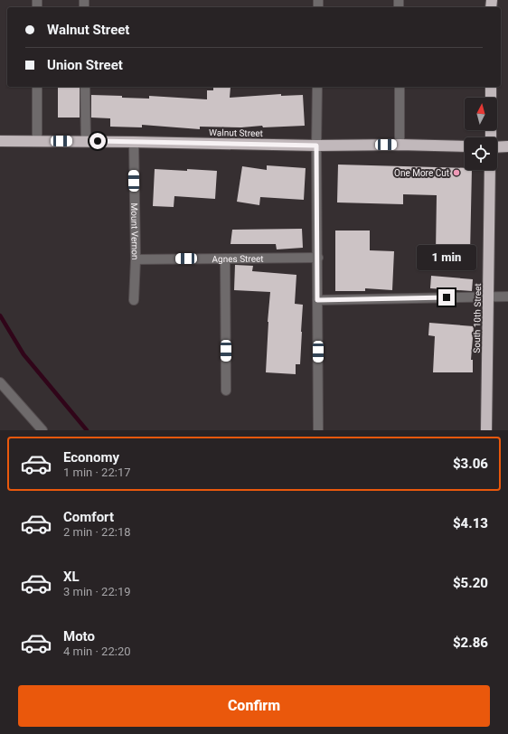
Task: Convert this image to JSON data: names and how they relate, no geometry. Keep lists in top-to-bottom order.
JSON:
{
  "streets": {
    "highway": ["Walnut Street", "South 10th Street"],
    "street": ["Mount Vernon", "Agnes Street"]
  },
  "crossings": [
    ["Walnut Street", "Mount Vernon"],
    ["Mount Vernon", "Agnes Street"]
  ],
  "places": ["One More Cut"],
  "north": "top",
  "page": {
    "banner": ["Walnut Street", "Union Street"],
    "bubble": "1 min",
    "list": [
      {
        "name": "Economy",
        "note": "1 min · 22:17",
        "value": "$3.06"
      },
      {
        "name": "Comfort",
        "note": "2 min · 22:18",
        "value": "$4.13"
      },
      {
        "name": "XL",
        "note": "3 min · 22:19",
        "value": "$5.20"
      },
      {
        "name": "Moto",
        "note": "4 min · 22:20",
        "value": "$2.86"
      }
    ],
    "buttons": "Confirm"
  }
}
